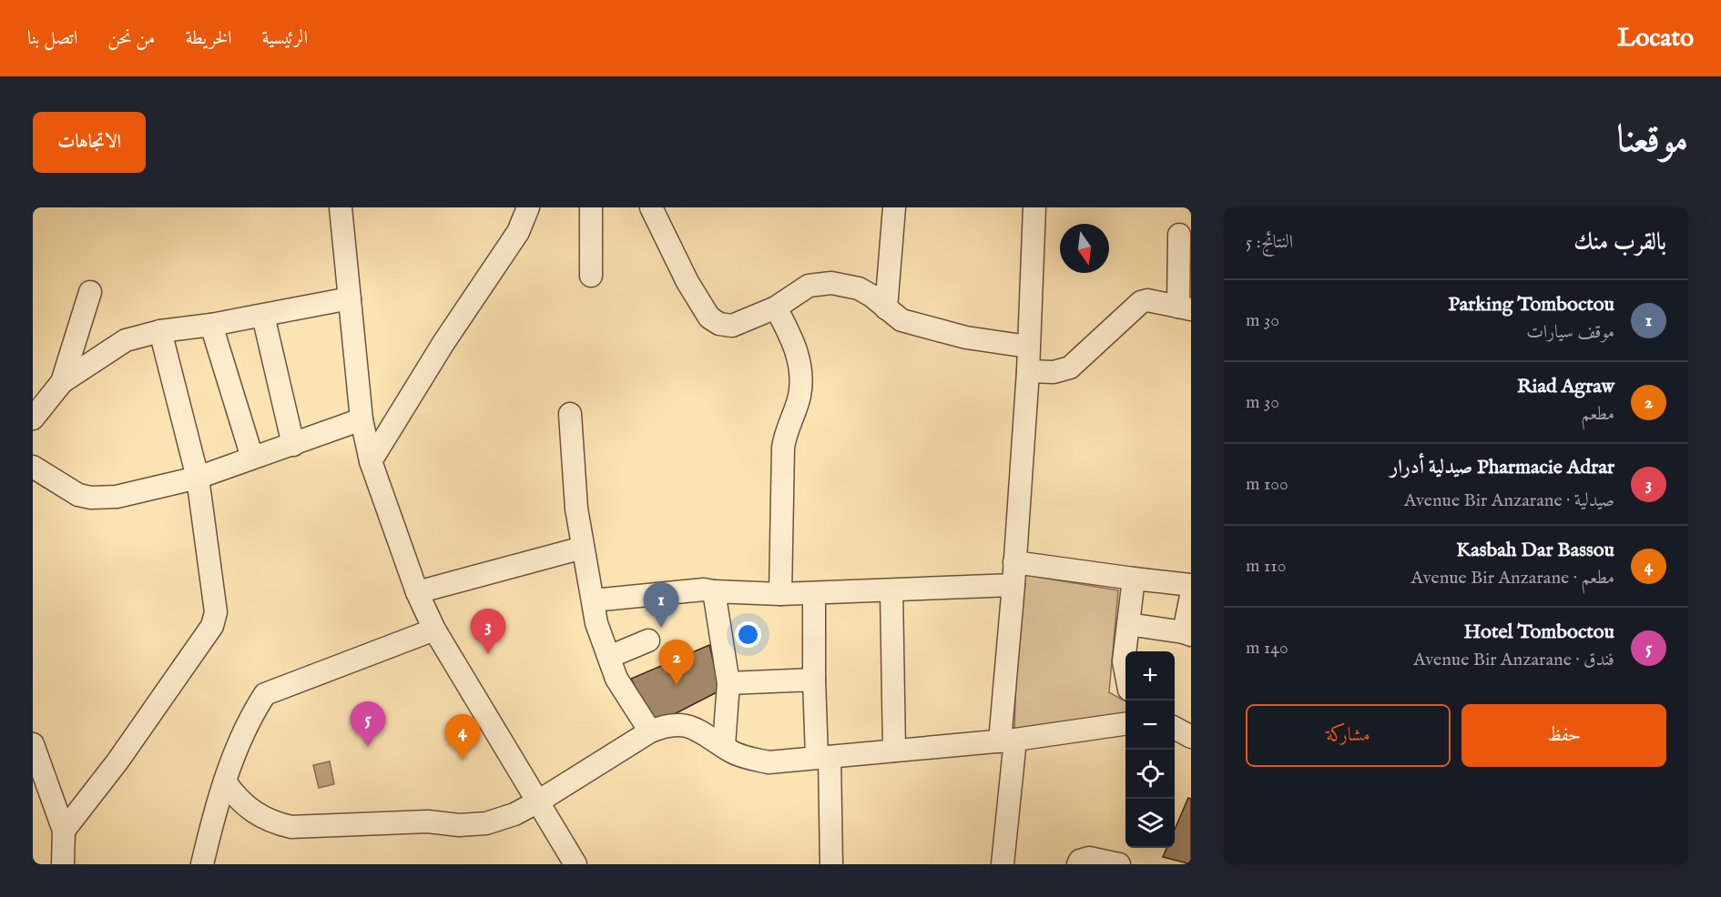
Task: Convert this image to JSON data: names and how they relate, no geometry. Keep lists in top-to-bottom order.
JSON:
{
  "north": "bottom",
  "page": {
    "header": "Locato",
    "nav": [
      "الرئيسية",
      "الخريطة",
      "من نحن",
      "اتصل بنا"
    ],
    "title": "موقعنا",
    "buttons": [
      "الاتجاهات",
      ["حفظ", "مشاركة"]
    ],
    "heading": ["بالقرب منك", "النتائج: 5"],
    "list": [
      {
        "mark": "1",
        "name": "Parking Tomboctou",
        "note": "موقف سيارات",
        "value": "30 m"
      },
      {
        "mark": "2",
        "name": "Riad Agraw",
        "note": "مطعم",
        "value": "30 m"
      },
      {
        "mark": "3",
        "name": "Pharmacie Adrar صيدلية أدرار",
        "note": "صيدلية · Avenue Bir Anzarane",
        "value": "100 m"
      },
      {
        "mark": "4",
        "name": "Kasbah Dar Bassou",
        "note": "مطعم · Avenue Bir Anzarane",
        "value": "110 m"
      },
      {
        "mark": "5",
        "name": "Hotel Tomboctou",
        "note": "فندق · Avenue Bir Anzarane",
        "value": "140 m"
      }
    ],
    "pins": [
      "1",
      "3",
      "2",
      "5",
      "4"
    ],
    "map_buttons": ["+", "−"]
  }
}
